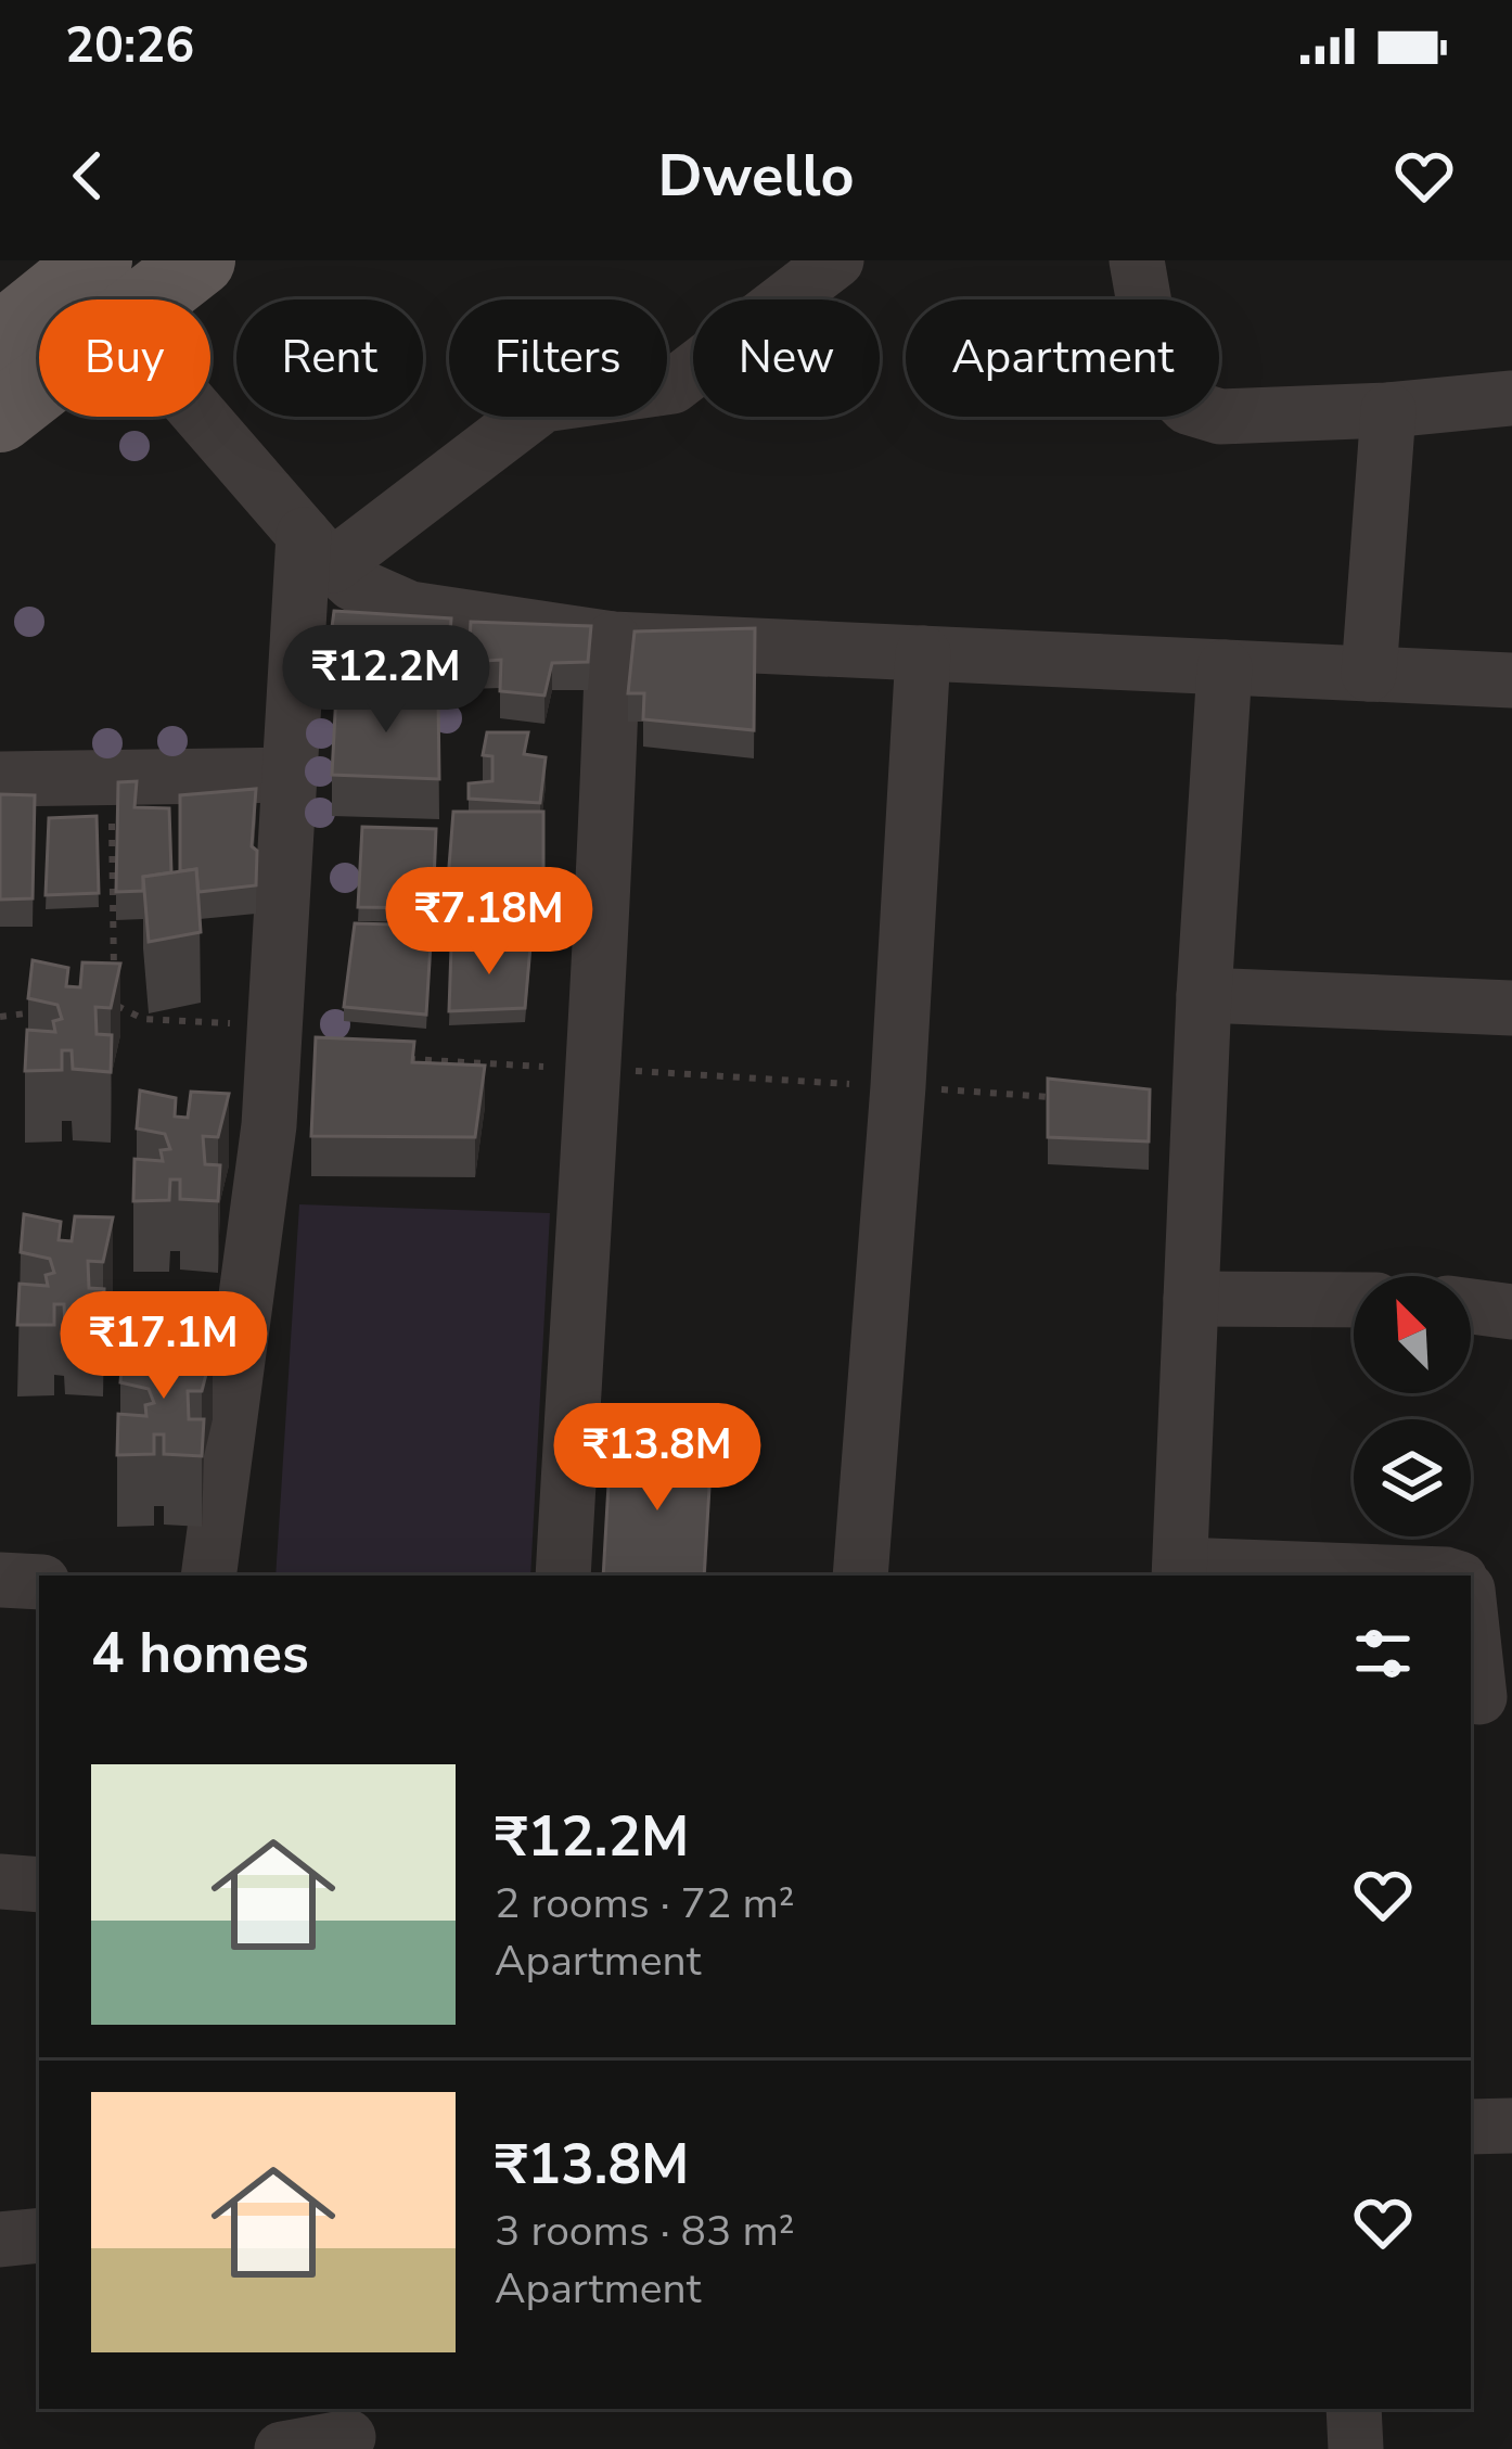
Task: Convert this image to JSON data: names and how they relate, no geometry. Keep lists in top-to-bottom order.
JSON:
{
  "north": "top left",
  "page": {
    "status": "20:26",
    "header": "Dwello",
    "chip": [
      "Buy",
      "Rent",
      "Filters",
      "New",
      "Apartment"
    ],
    "price": [
      "₹12.2M",
      "₹7.18M",
      "₹17.1M",
      "₹13.8M"
    ],
    "heading": "4 homes",
    "list": [
      {
        "name": "₹12.2M",
        "note": "2 rooms · 72 m² · Apartment"
      },
      {
        "name": "₹13.8M",
        "note": "3 rooms · 83 m² · Apartment"
      }
    ]
  }
}
